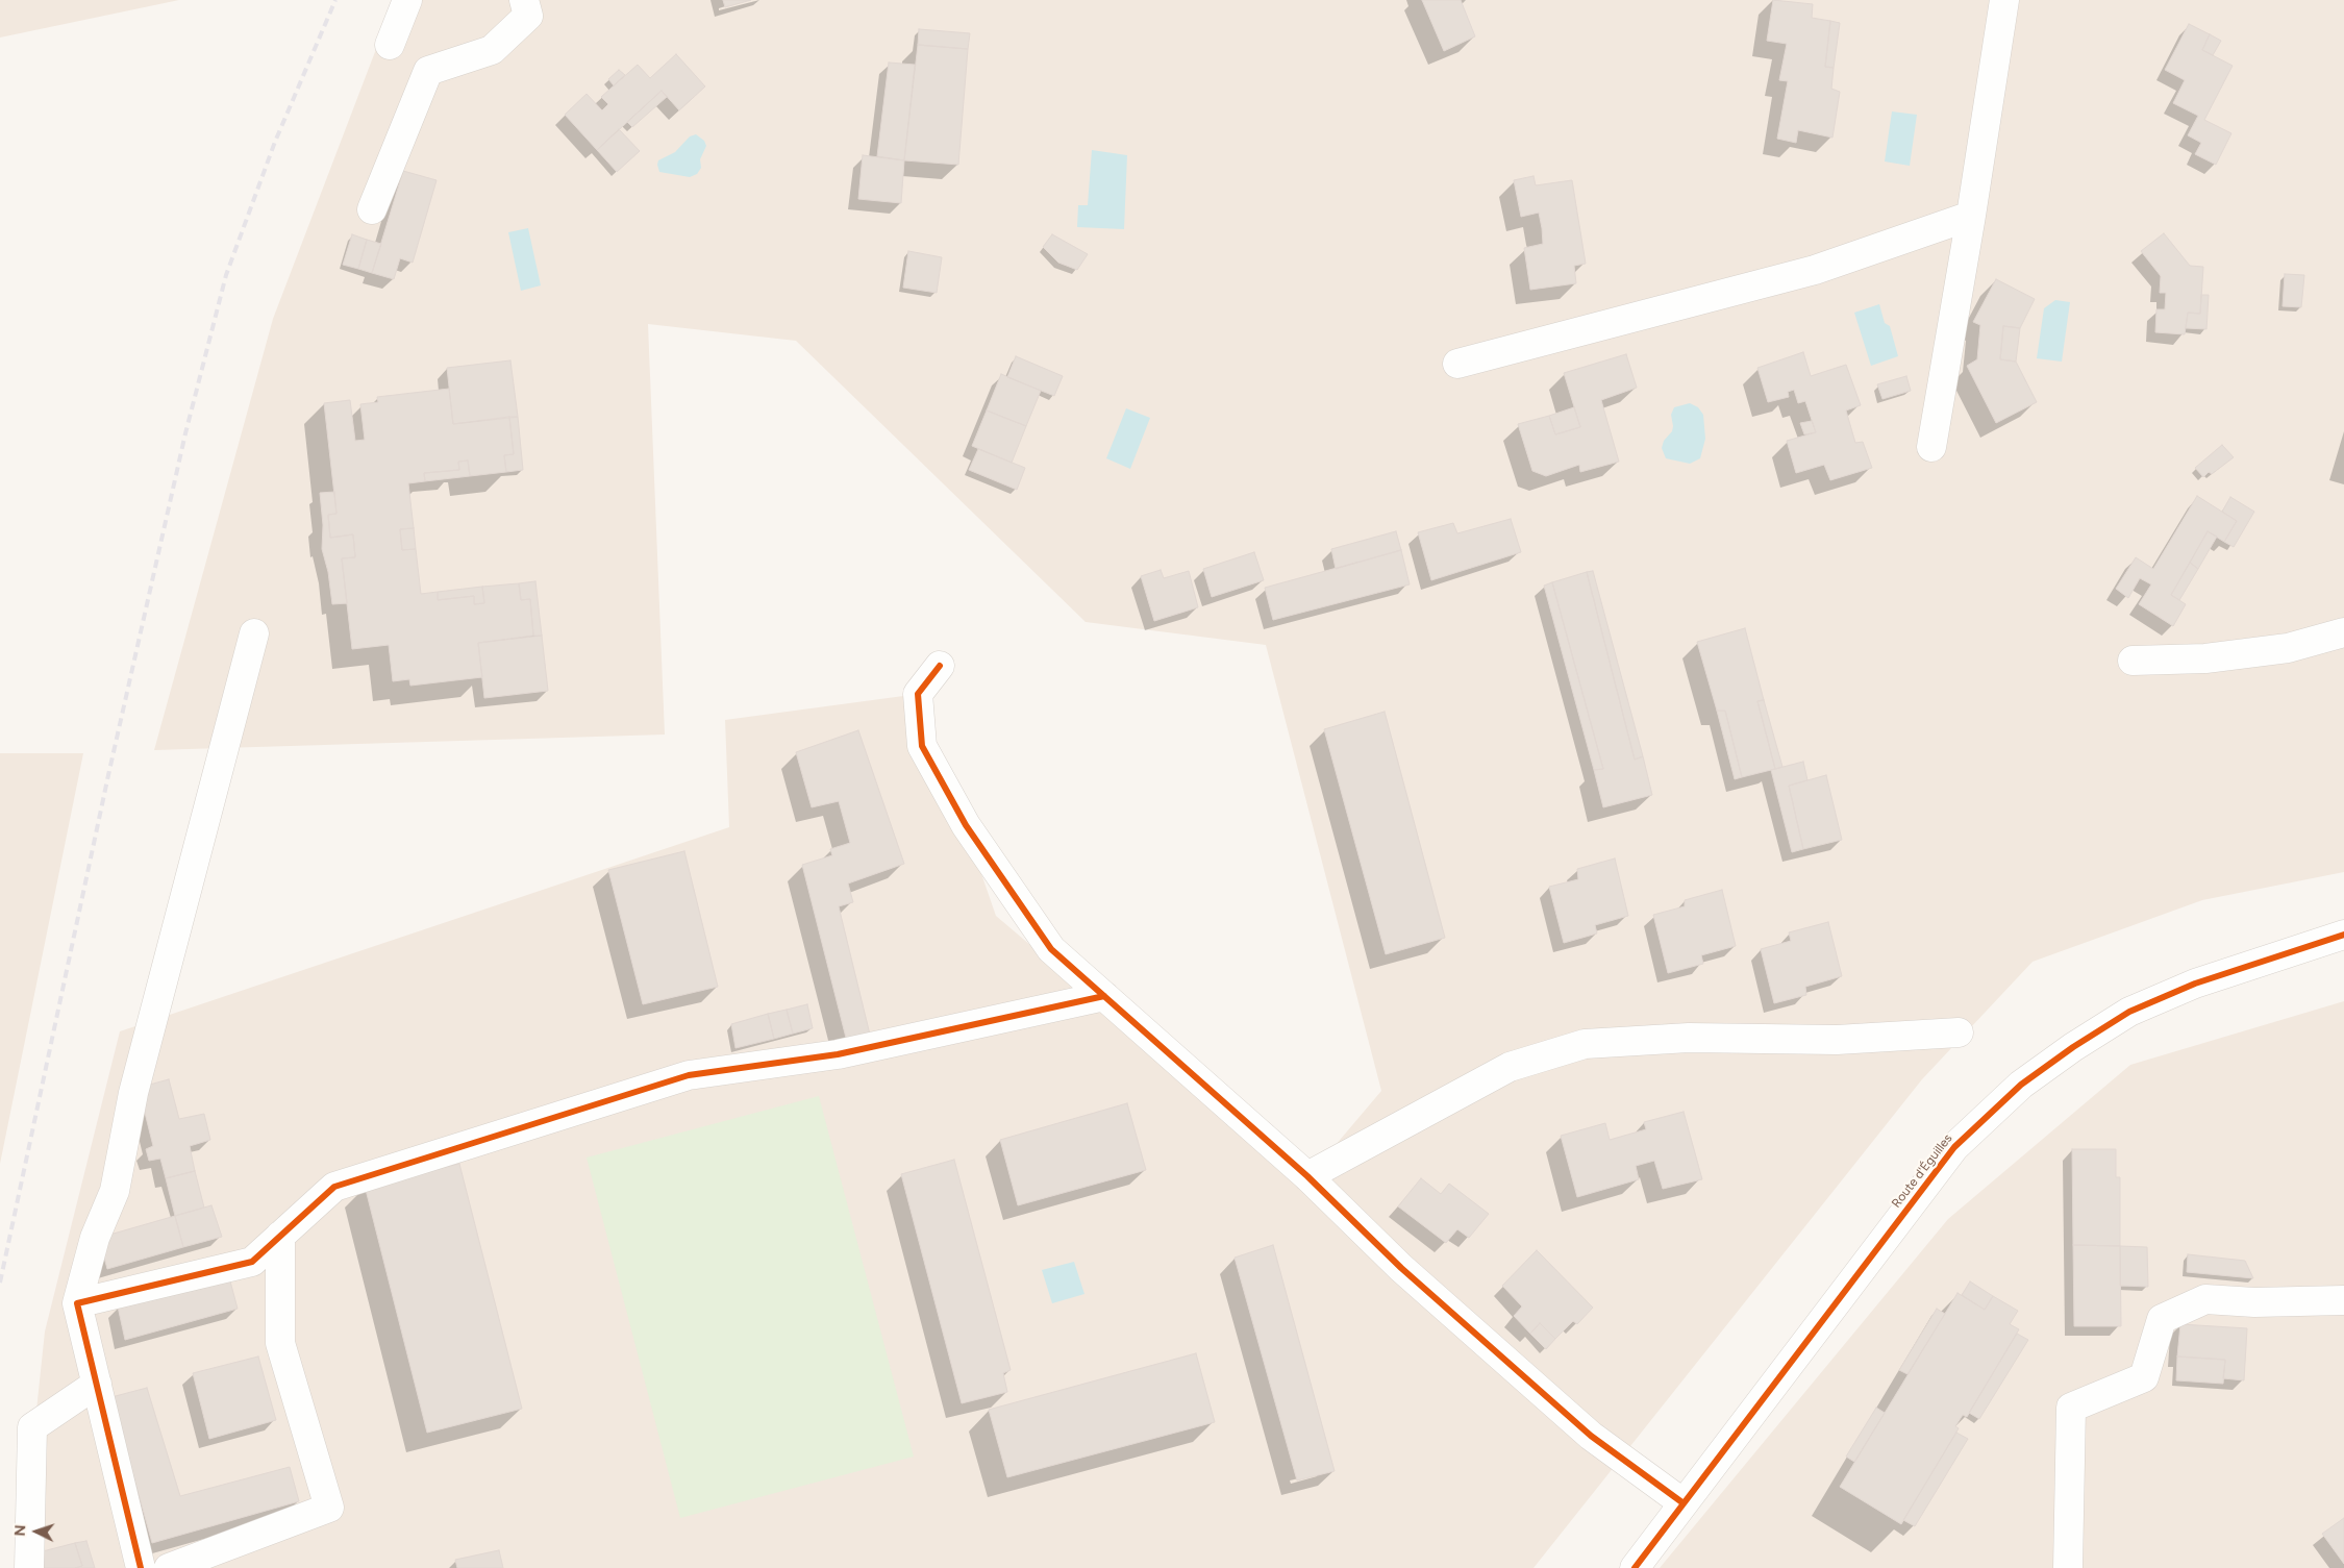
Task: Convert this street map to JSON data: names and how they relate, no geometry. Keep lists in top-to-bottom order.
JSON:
{
  "streets": {
    "street": ["Route d'Éguilles"]
  },
  "north": "left"
}
